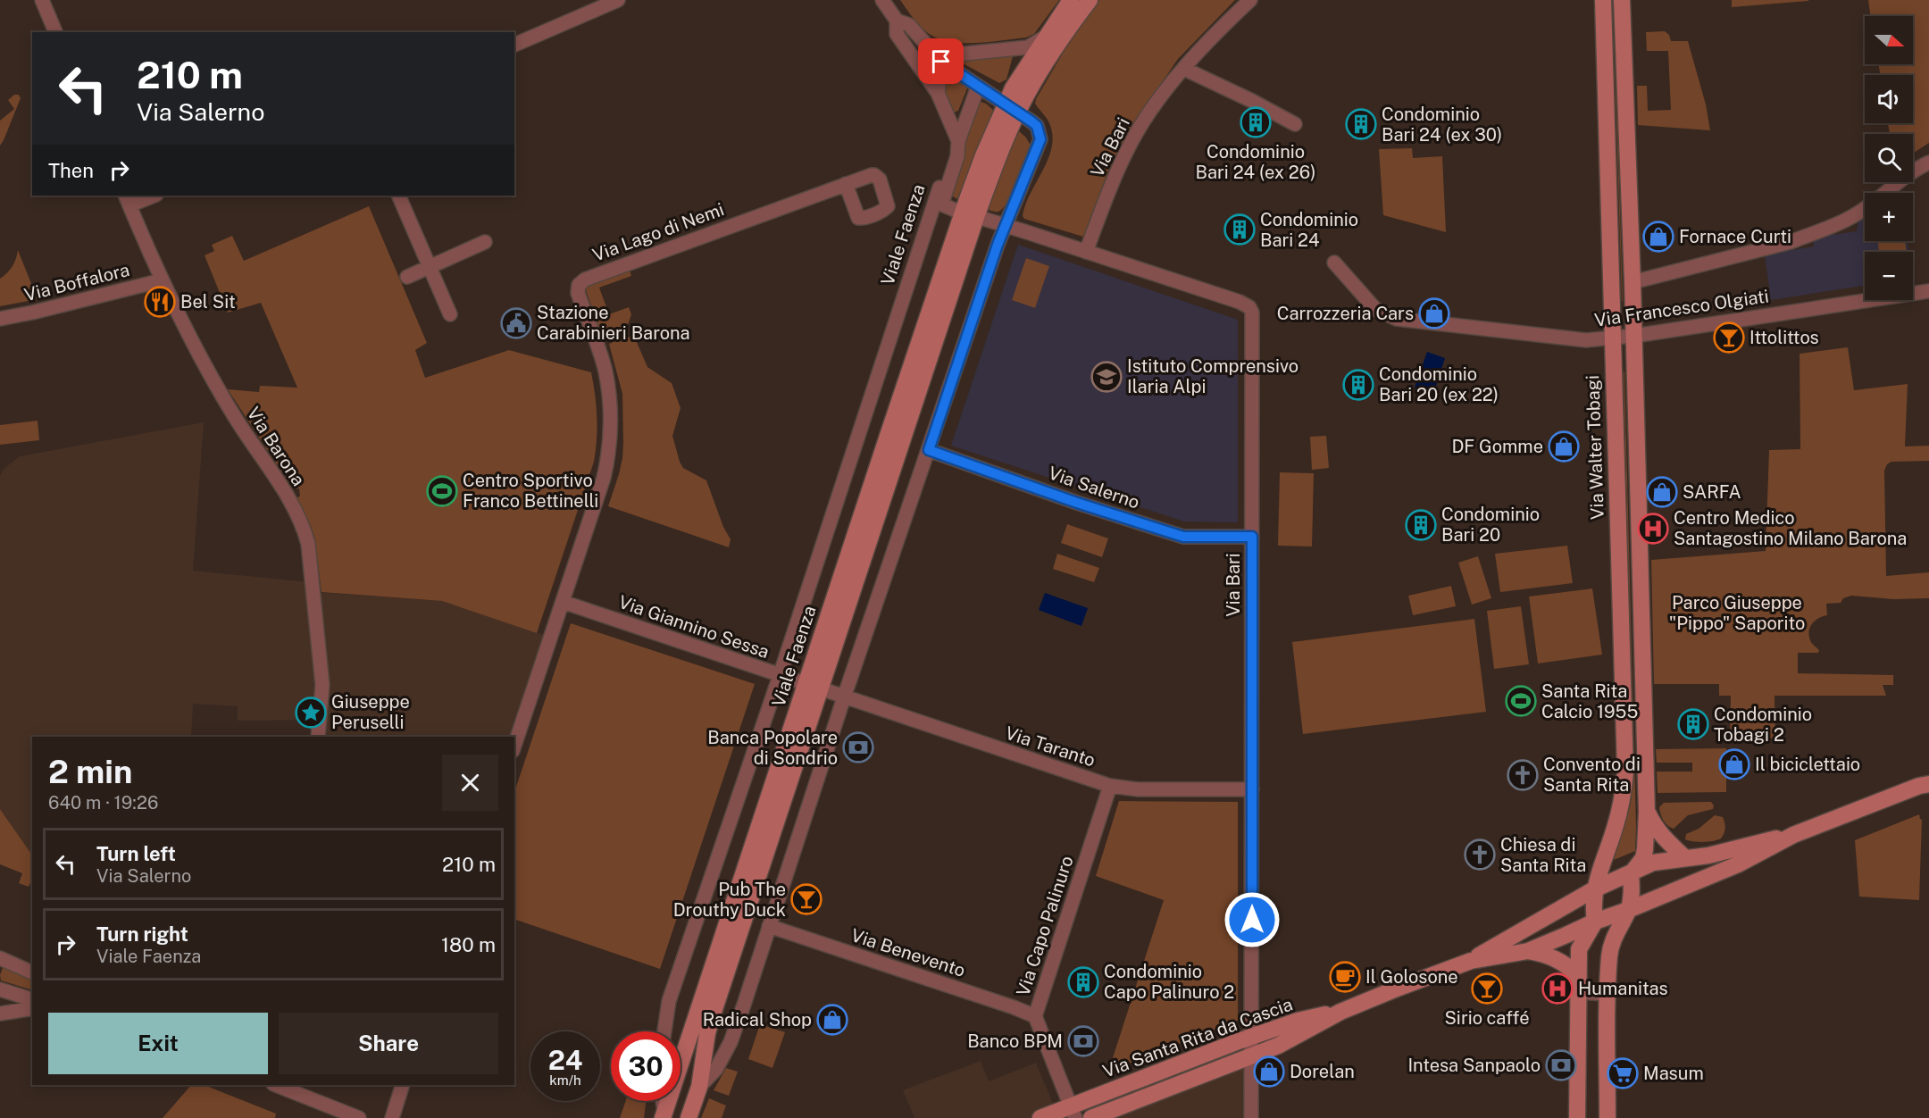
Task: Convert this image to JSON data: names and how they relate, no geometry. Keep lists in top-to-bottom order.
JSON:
{
  "streets": {
    "street": [
      "Via Bari",
      "Via Lago di Nemi",
      "Viale Faenza",
      "Via Boffalora",
      "Via Francesco Olgiati",
      "Via Barona",
      "Via Walter Tobagi",
      "Via Salerno",
      "Via Giannino Sessa",
      "Via Taranto",
      "Via Capo Palinuro",
      "Via Benevento",
      "Via Santa Rita da Cascia"
    ]
  },
  "crossings": [
    ["Via Bari", "Viale Faenza"],
    ["Via Bari", "Via Salerno"],
    ["Via Bari", "Via Taranto"],
    ["Via Bari", "Via Santa Rita da Cascia"],
    ["Via Lago di Nemi", "Via Giannino Sessa"],
    ["Viale Faenza", "Via Salerno"],
    ["Viale Faenza", "Via Giannino Sessa"],
    ["Viale Faenza", "Via Taranto"],
    ["Viale Faenza", "Via Benevento"],
    ["Via Boffalora", "Via Barona"],
    ["Via Francesco Olgiati", "Via Walter Tobagi"],
    ["Via Walter Tobagi", "Via Santa Rita da Cascia"],
    ["Via Giannino Sessa", "Via Taranto"],
    ["Via Taranto", "Via Capo Palinuro"],
    ["Via Capo Palinuro", "Via Benevento"],
    ["Via Capo Palinuro", "Via Santa Rita da Cascia"]
  ],
  "parks": ["Parco Giuseppe \"Pippo\" Saporito"],
  "places": {
    "building": [
      "Condominio Bari 24 (ex 26)",
      "Condominio Bari 24 (ex 30)",
      "Condominio Bari 24",
      "Condominio Bari 20 (ex 22)",
      "Condominio Bari 20",
      "Condominio Tobagi 2",
      "Condominio Capo Palinuro 2"
    ],
    "shop": [
      "Fornace Curti",
      "Carrozzeria Cars",
      "DF Gomme",
      "SARFA",
      "Il biciclettaio",
      "Radical Shop",
      "Dorelan"
    ],
    "restaurant": ["Bel Sit"],
    "public building": ["Stazione Carabinieri Barona"],
    "bar": ["Ittolittos", "Pub The Drouthy Duck", "Sirio caffé"],
    "school or university": ["Istituto Comprensivo Ilaria Alpi"],
    "sports": ["Centro Sportivo Franco Bettinelli", "Santa Rita Calcio 1955"],
    "hospital": ["Centro Medico Santagostino Milano Barona", "Humanitas"],
    "place": ["Giuseppe Peruselli"],
    "bank": ["Banca Popolare di Sondrio", "Banco BPM", "Intesa Sanpaolo"],
    "church": ["Convento di Santa Rita", "Chiesa di Santa Rita"],
    "cafe": ["Il Golosone"],
    "supermarket": ["Masum"]
  },
  "north": "right",
  "page": {
    "map_buttons": ["+", "−"],
    "turn": ["210 m", "Via Salerno"],
    "then": "Then",
    "heading": ["2 min", "640 m · 19:26"],
    "list": [
      {
        "name": "Turn left",
        "note": "Via Salerno",
        "value": "210 m"
      },
      {
        "name": "Turn right",
        "note": "Viale Faenza",
        "value": "180 m"
      }
    ],
    "buttons": ["Exit", "Share"],
    "speed": "24 km/h",
    "limit": "30"
  }
}
